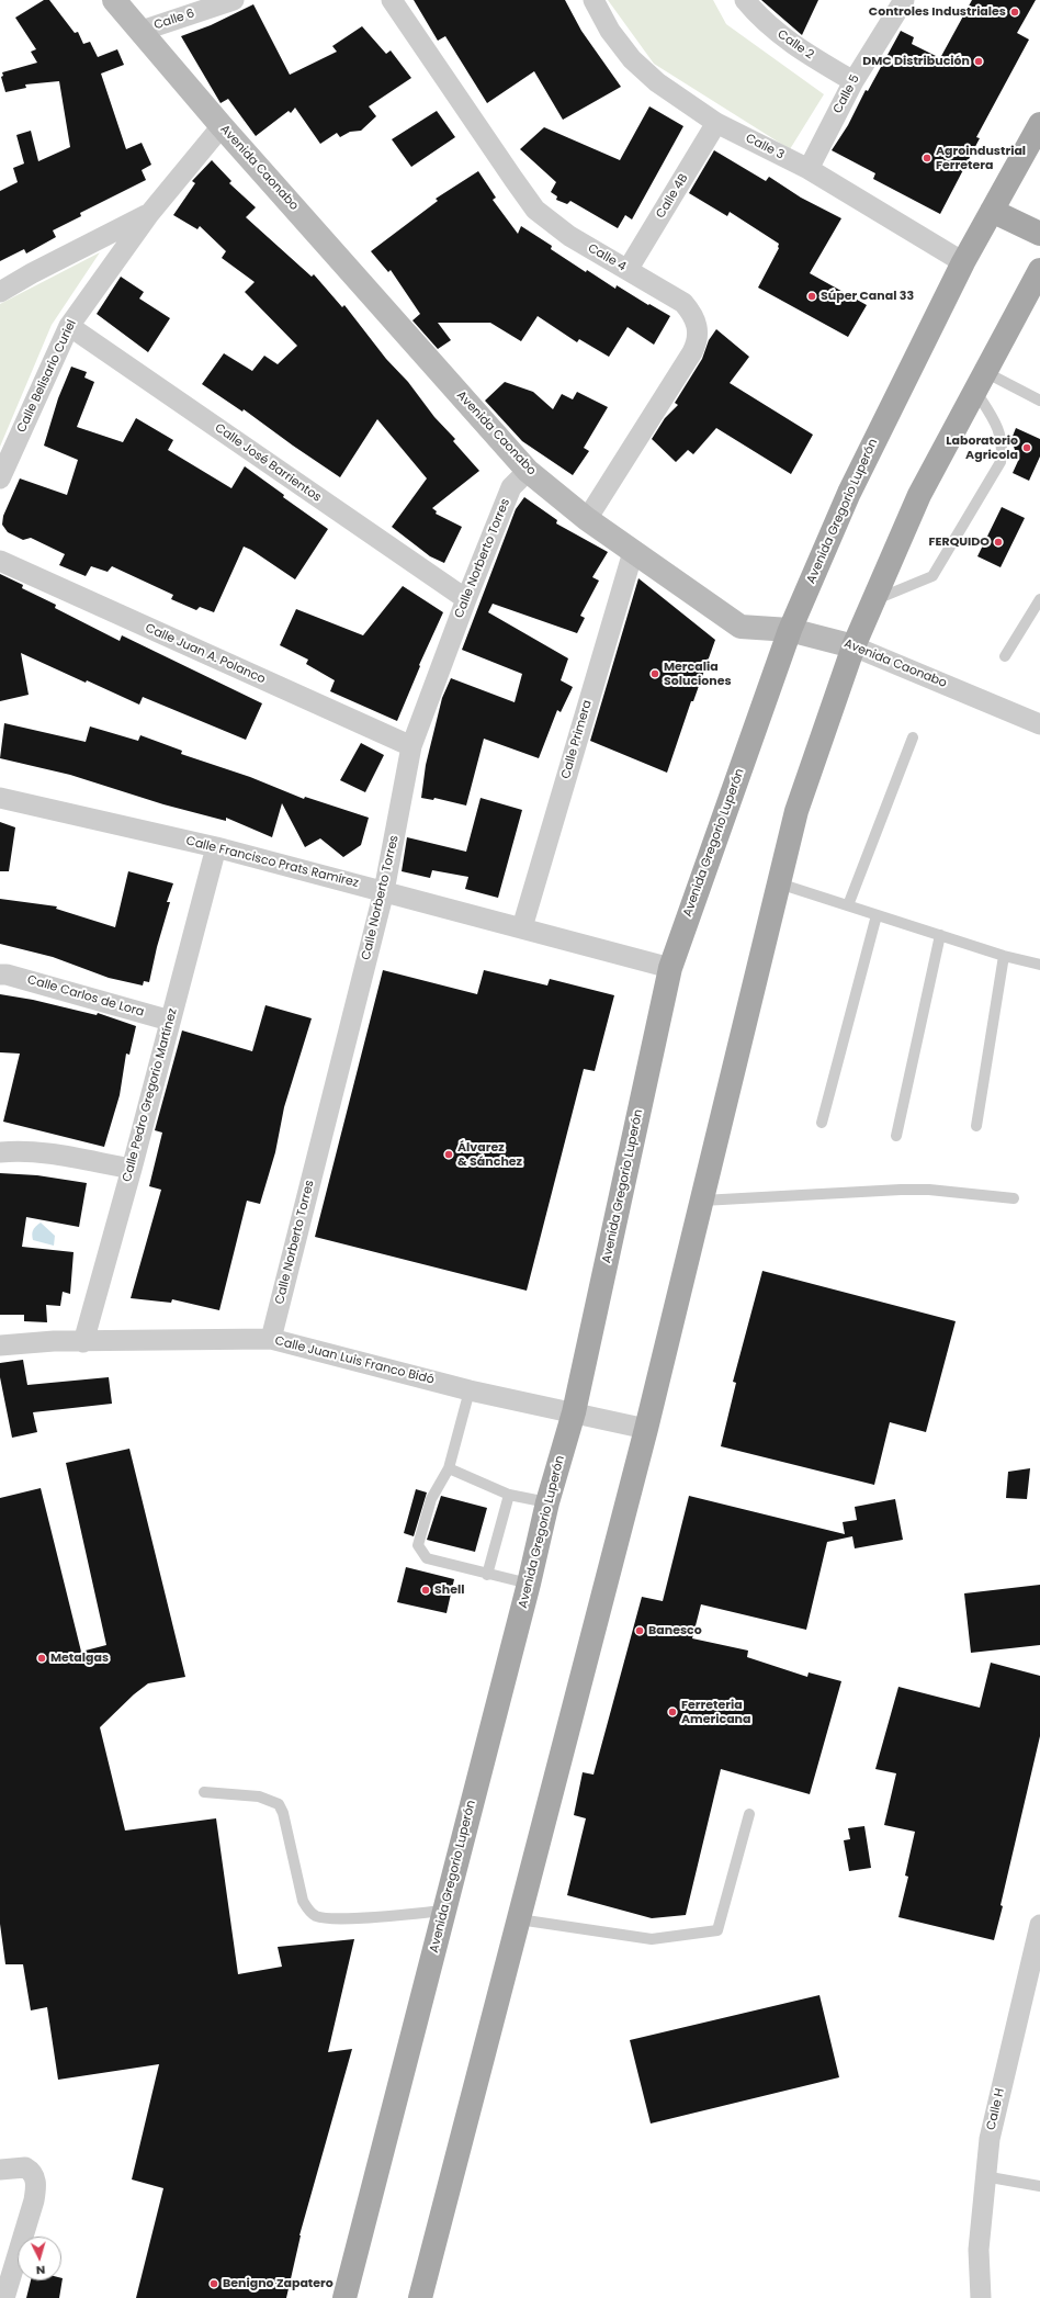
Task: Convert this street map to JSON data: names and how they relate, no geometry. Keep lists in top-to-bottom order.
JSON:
{
  "streets": {
    "main road": ["Avenida Gregorio Luperón"],
    "street": [
      "Calle 6",
      "Calle 2",
      "Calle 5",
      "Calle 3",
      "Avenida Caonabo",
      "Calle 4B",
      "Calle 4",
      "Calle Belisario Curiel",
      "Calle José Barrientos",
      "Calle Norberto Torres",
      "Calle Juan A. Polanco",
      "Calle Primera",
      "Calle Francisco Prats Ramírez",
      "Calle Carlos de Lora",
      "Calle Pedro Gregorio Martínez",
      "Calle Juan Luis Franco Bidó",
      "Calle H"
    ]
  },
  "crossings": [
    ["Calle 6", "Avenida Caonabo"],
    ["Calle 2", "Calle 5"],
    ["Calle 5", "Calle 3"],
    ["Calle 3", "Calle 4B"],
    ["Calle 3", "Avenida Gregorio Luperón"],
    ["Avenida Caonabo", "Calle 4"],
    ["Avenida Caonabo", "Calle Belisario Curiel"],
    ["Avenida Caonabo", "Avenida Gregorio Luperón"],
    ["Avenida Caonabo", "Calle Norberto Torres"],
    ["Avenida Caonabo", "Calle Primera"],
    ["Calle 4B", "Calle 4"],
    ["Calle Belisario Curiel", "Calle José Barrientos"],
    ["Calle José Barrientos", "Calle Norberto Torres"],
    ["Avenida Gregorio Luperón", "Calle Francisco Prats Ramírez"],
    ["Avenida Gregorio Luperón", "Calle Juan Luis Franco Bidó"],
    ["Calle Norberto Torres", "Calle Juan A. Polanco"],
    ["Calle Norberto Torres", "Calle Francisco Prats Ramírez"],
    ["Calle Norberto Torres", "Calle Juan Luis Franco Bidó"],
    ["Calle Primera", "Calle Francisco Prats Ramírez"],
    ["Calle Francisco Prats Ramírez", "Calle Pedro Gregorio Martínez"],
    ["Calle Carlos de Lora", "Calle Pedro Gregorio Martínez"],
    ["Calle Pedro Gregorio Martínez", "Calle Juan Luis Franco Bidó"]
  ],
  "places": [
    "Controles Industriales",
    "DMC Distribución",
    "Agroindustrial Ferretera",
    "Súper Canal 33",
    "Laboratorio Agricola",
    "FERQUIDO",
    "Mercalia Soluciones",
    "Álvarez & Sánchez",
    "Shell",
    "Banesco",
    "Metalgas",
    "Ferreteria Americana",
    "Benigno Zapatero"
  ],
  "north": "bottom"
}
